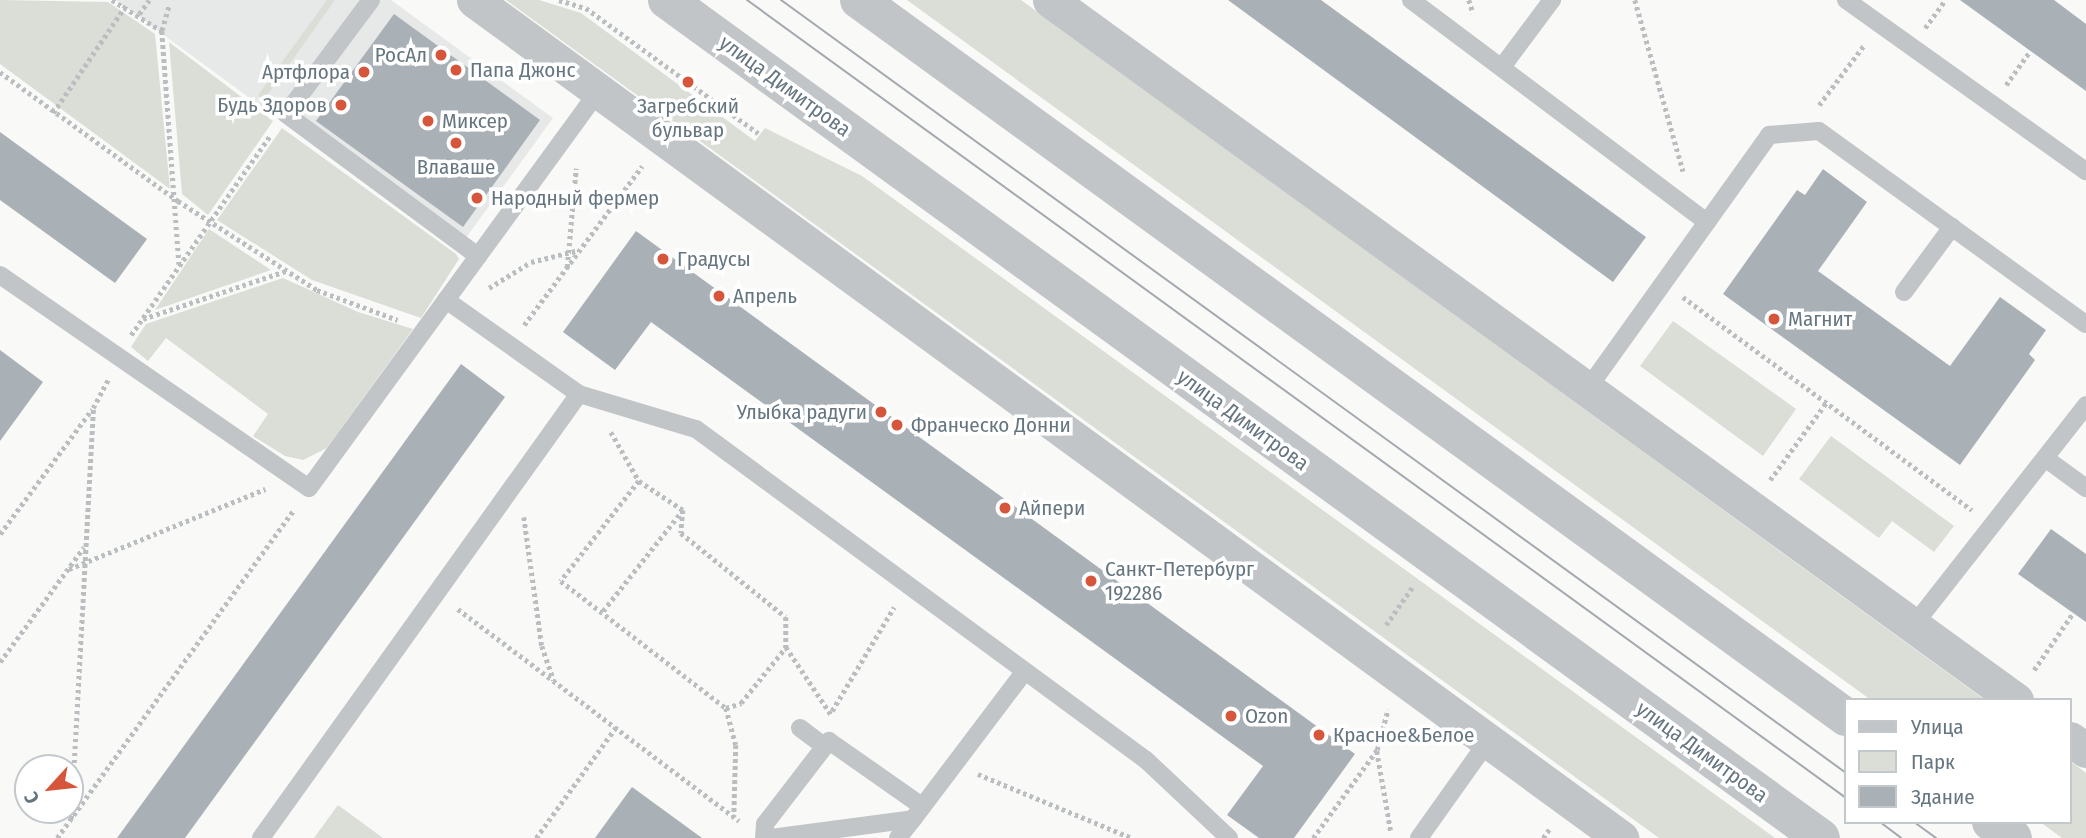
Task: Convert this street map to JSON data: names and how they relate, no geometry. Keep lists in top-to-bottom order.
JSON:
{
  "streets": {
    "street": ["улица Димитрова"]
  },
  "places": [
    "РосАл",
    "Папа Джонс",
    "Артфлора",
    "Загребский бульвар",
    "Будь Здоров",
    "Миксер",
    "Влаваше",
    "Народный фермер",
    "Градусы",
    "Апрель",
    "Магнит",
    "Улыбка радуги",
    "Франческо Донни",
    "Айпери",
    "Санкт-Петербург 192286",
    "Ozon",
    "Красное&Белое"
  ],
  "legend": ["Улица", "Парк", "Здание"],
  "north": "bottom left"
}
